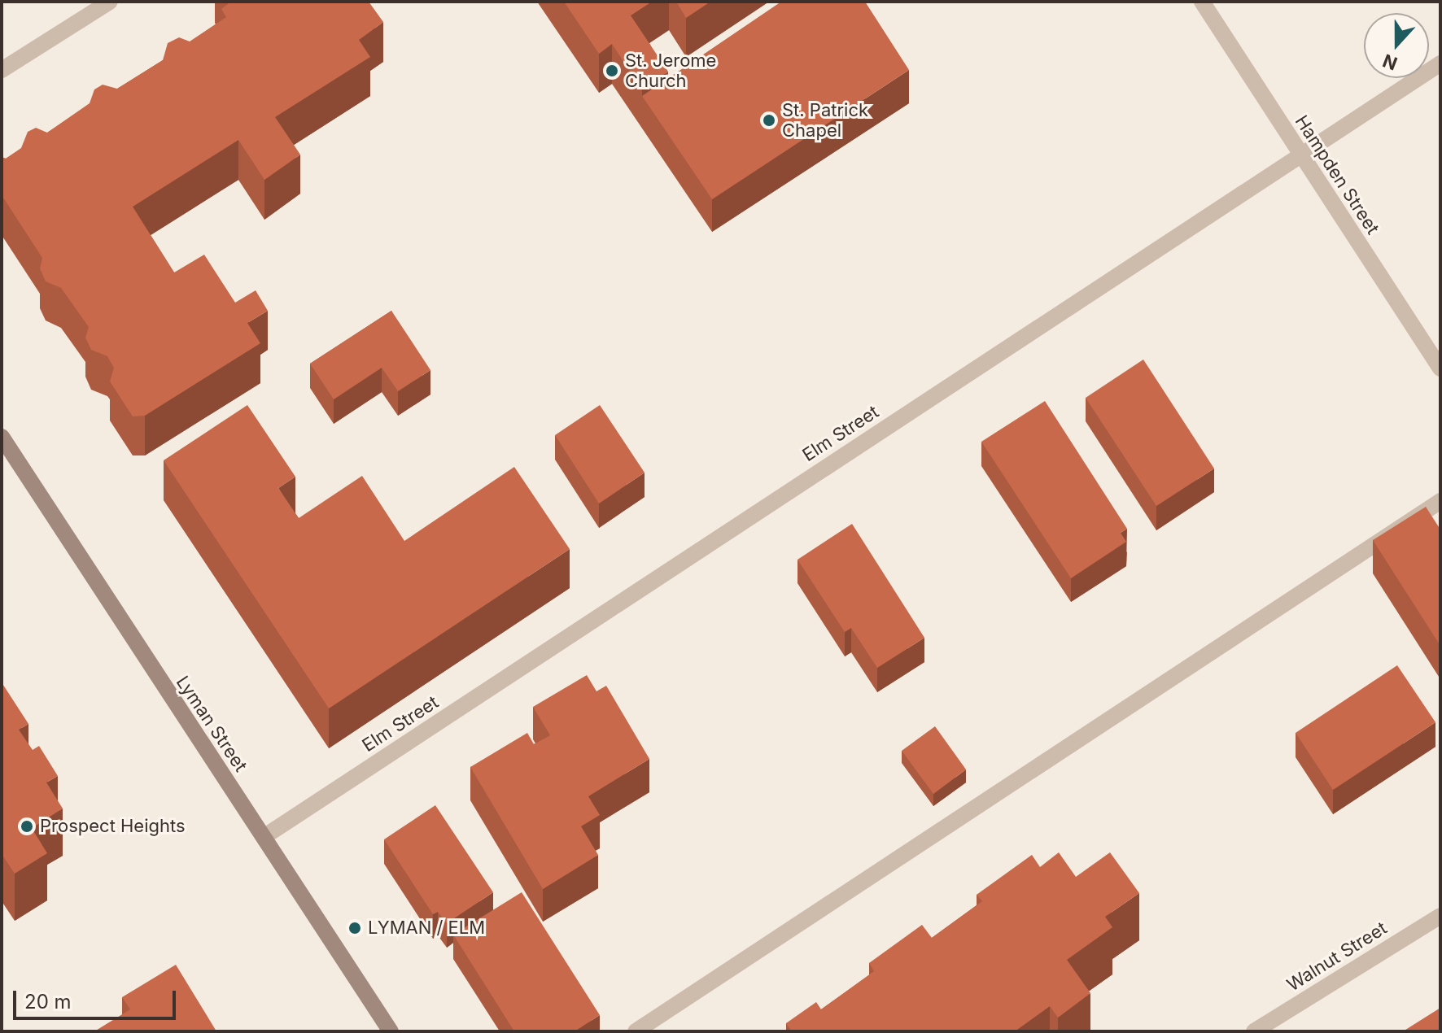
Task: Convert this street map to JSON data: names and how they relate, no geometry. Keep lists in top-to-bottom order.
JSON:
{
  "streets": {
    "main road": ["Lyman Street"],
    "street": ["Hampden Street", "Elm Street", "Walnut Street"]
  },
  "crossings": [
    ["Hampden Street", "Elm Street"],
    ["Elm Street", "Lyman Street"]
  ],
  "places": [
    "St. Jerome Church",
    "St. Patrick Chapel",
    "Prospect Heights",
    "LYMAN / ELM"
  ],
  "scale_bar": "20 m",
  "north": "bottom"
}
